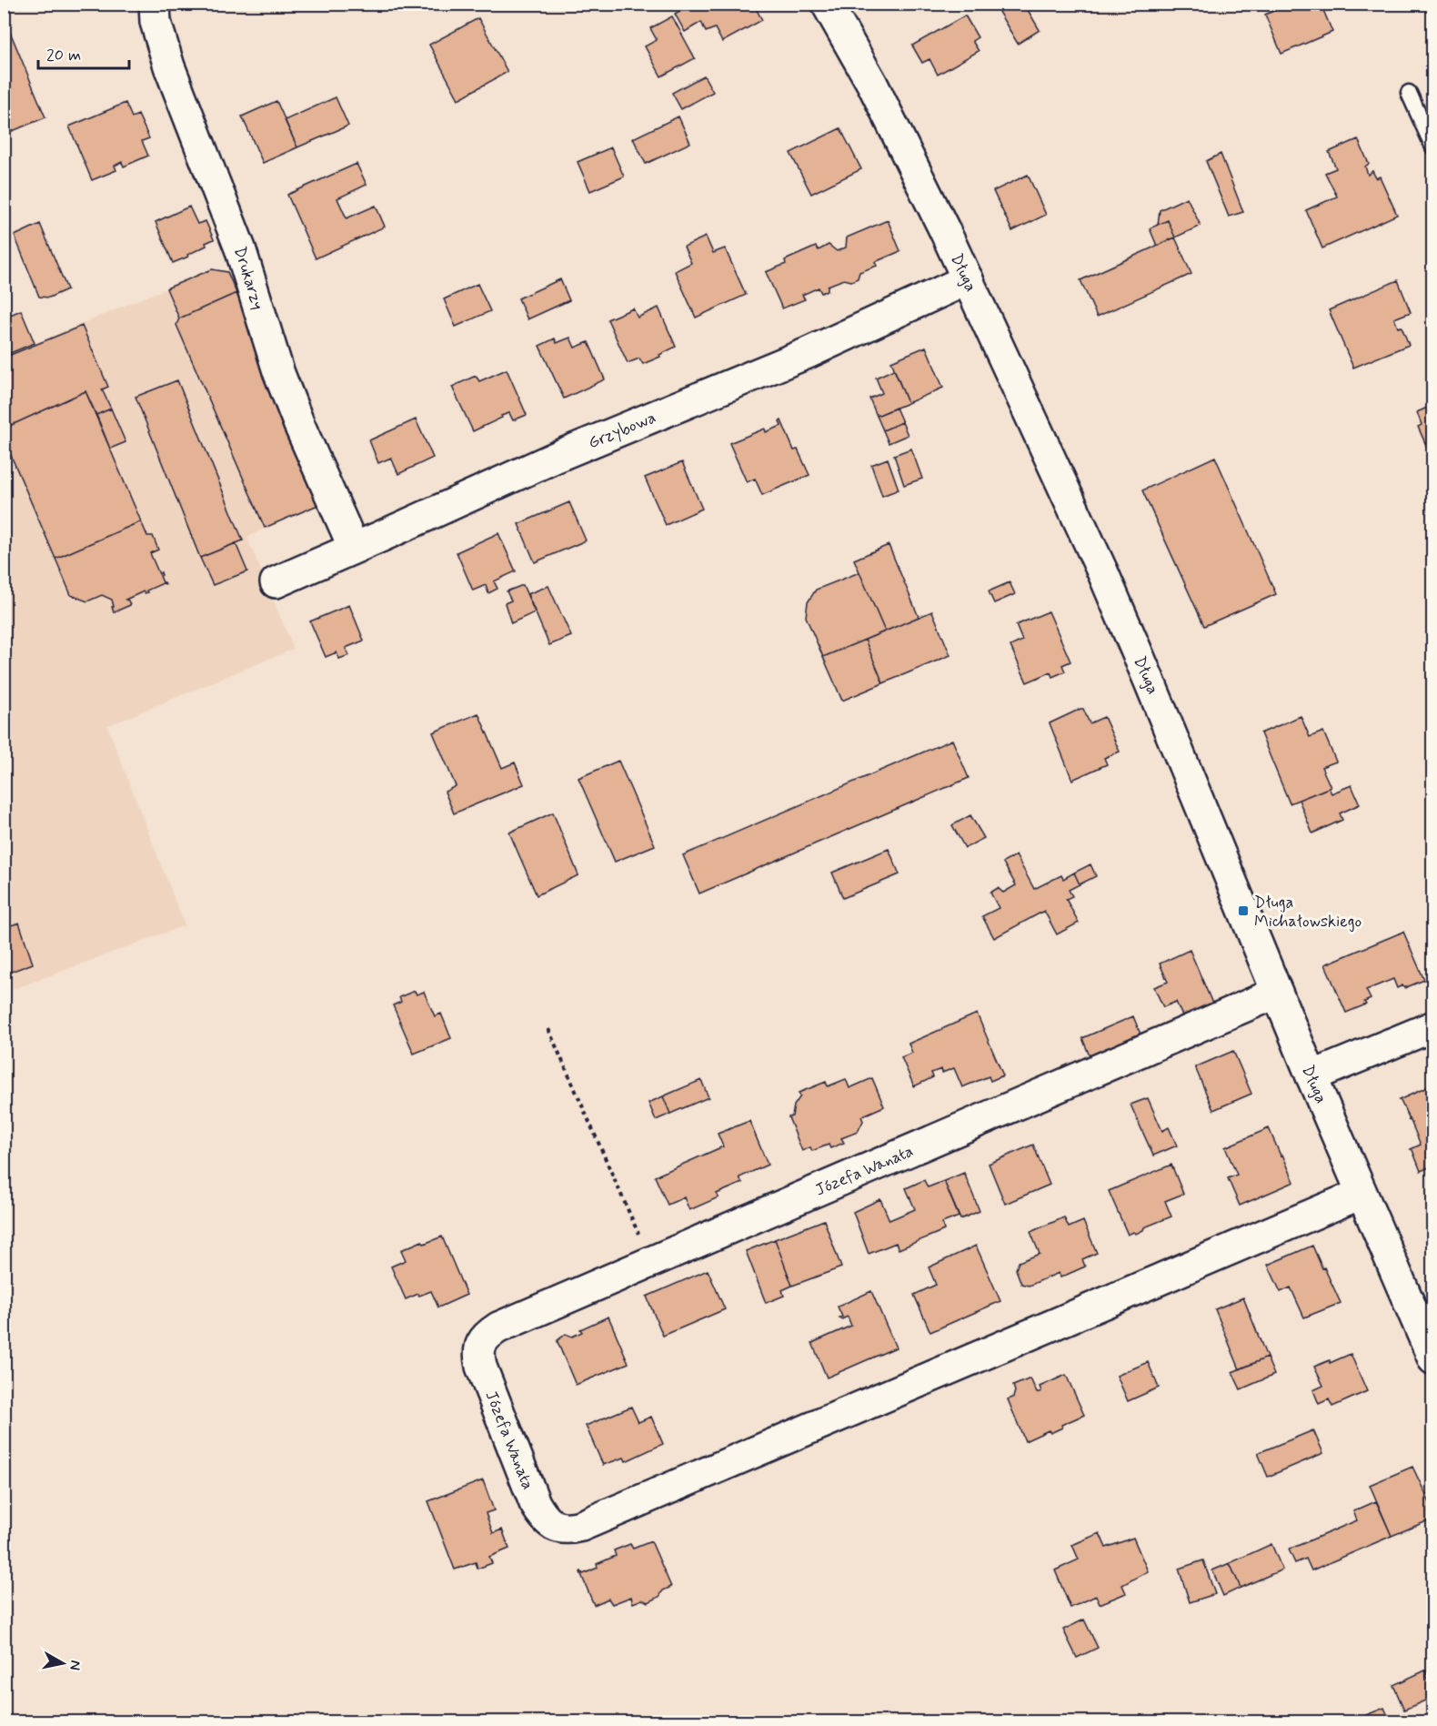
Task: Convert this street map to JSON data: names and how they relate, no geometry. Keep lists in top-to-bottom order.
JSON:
{
  "streets": {
    "street": [
      "Długa",
      "Drukarzy",
      "Grzybowa",
      "Józefa Wanata"
    ]
  },
  "crossings": [
    ["Długa", "Grzybowa"],
    ["Długa", "Józefa Wanata"],
    ["Drukarzy", "Grzybowa"]
  ],
  "places": {
    "transit": ["Długa Michałowskiego"]
  },
  "scale_bar": "20 m",
  "north": "right"
}
